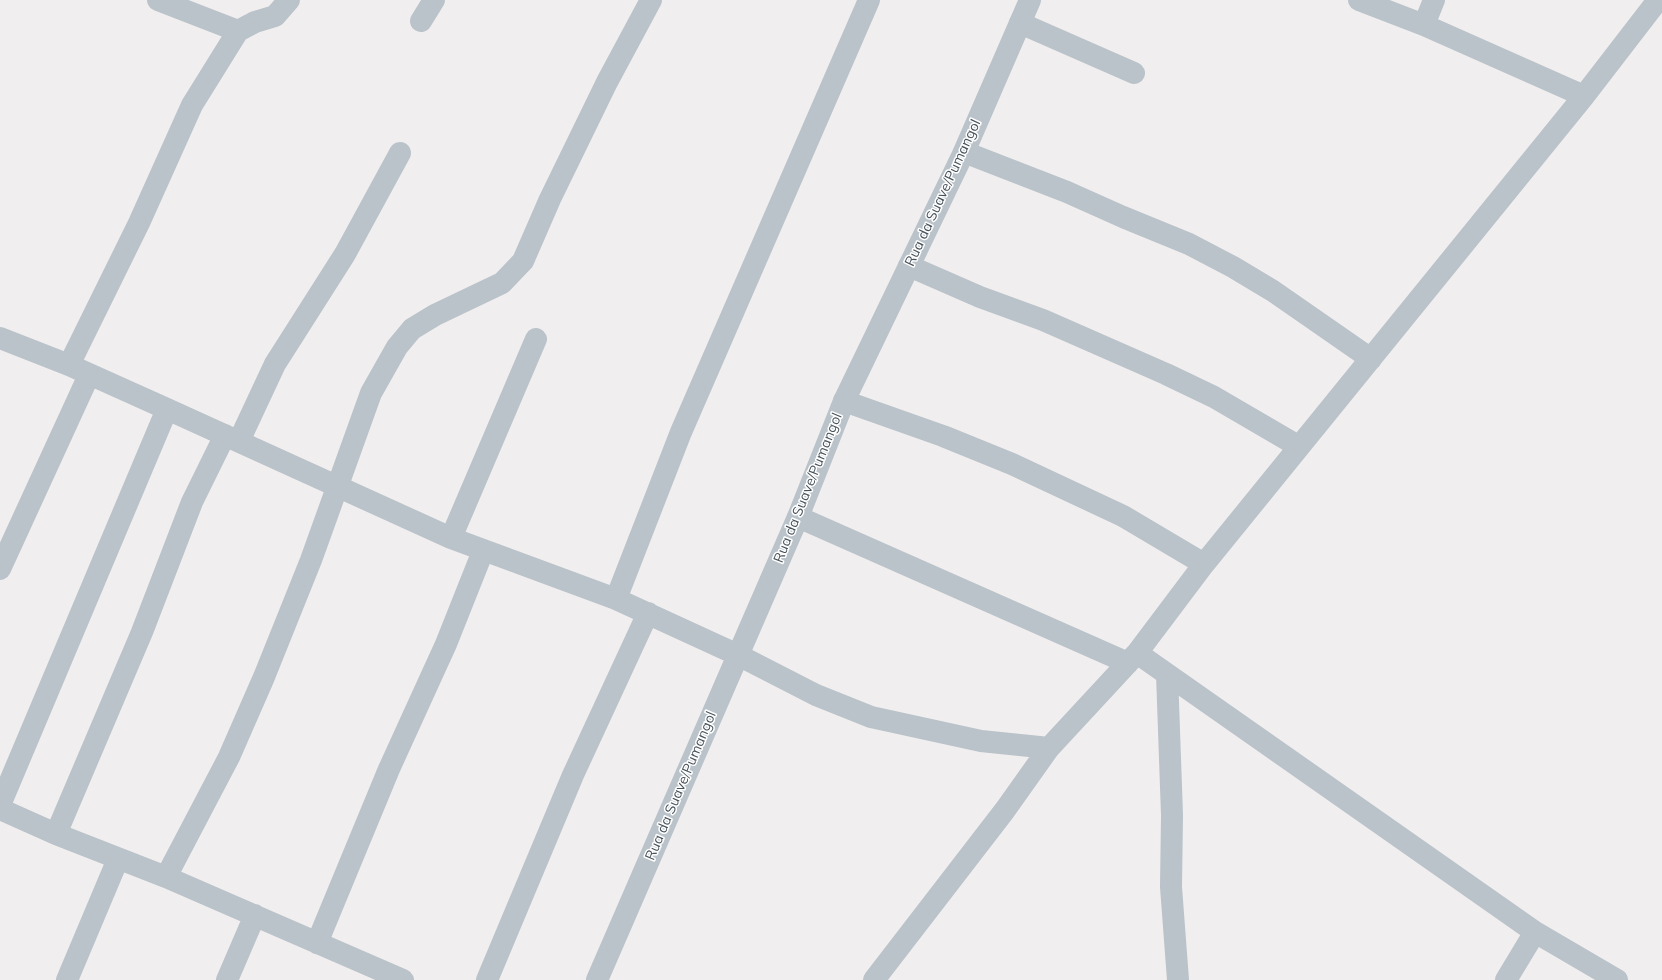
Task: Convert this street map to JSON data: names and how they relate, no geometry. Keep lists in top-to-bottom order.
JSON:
{
  "streets": {
    "street": ["Rua da Suave/Pumangol"]
  }
}
